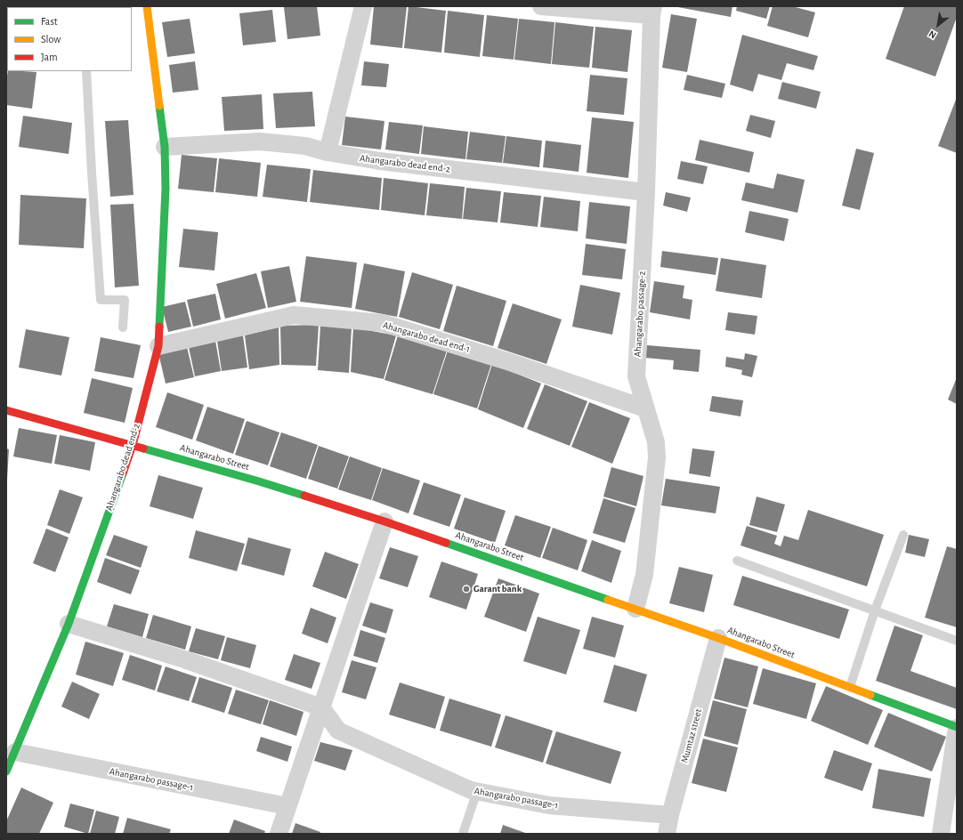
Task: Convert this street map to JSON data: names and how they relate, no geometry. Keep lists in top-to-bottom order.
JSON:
{
  "streets": {
    "street": [
      "Ahangarabo dead end-2",
      "Ahangarabo passage-2",
      "Ahangarabo dead end-1",
      "Ahangarabo Street",
      "Mumtаz street",
      "Ahangarabo passage-1"
    ]
  },
  "crossings": [
    ["Ahangarabo dead end-2", "Ahangarabo passage-2"],
    ["Ahangarabo dead end-2", "Ahangarabo dead end-1"],
    ["Ahangarabo dead end-2", "Ahangarabo Street"],
    ["Ahangarabo dead end-2", "Ahangarabo passage-1"],
    ["Ahangarabo passage-2", "Ahangarabo dead end-1"],
    ["Ahangarabo passage-2", "Ahangarabo Street"],
    ["Ahangarabo Street", "Mumtаz street"],
    ["Mumtаz street", "Ahangarabo passage-1"]
  ],
  "places": ["Garant bank"],
  "legend": ["Fast", "Slow", "Jam"],
  "north": "bottom left"
}
